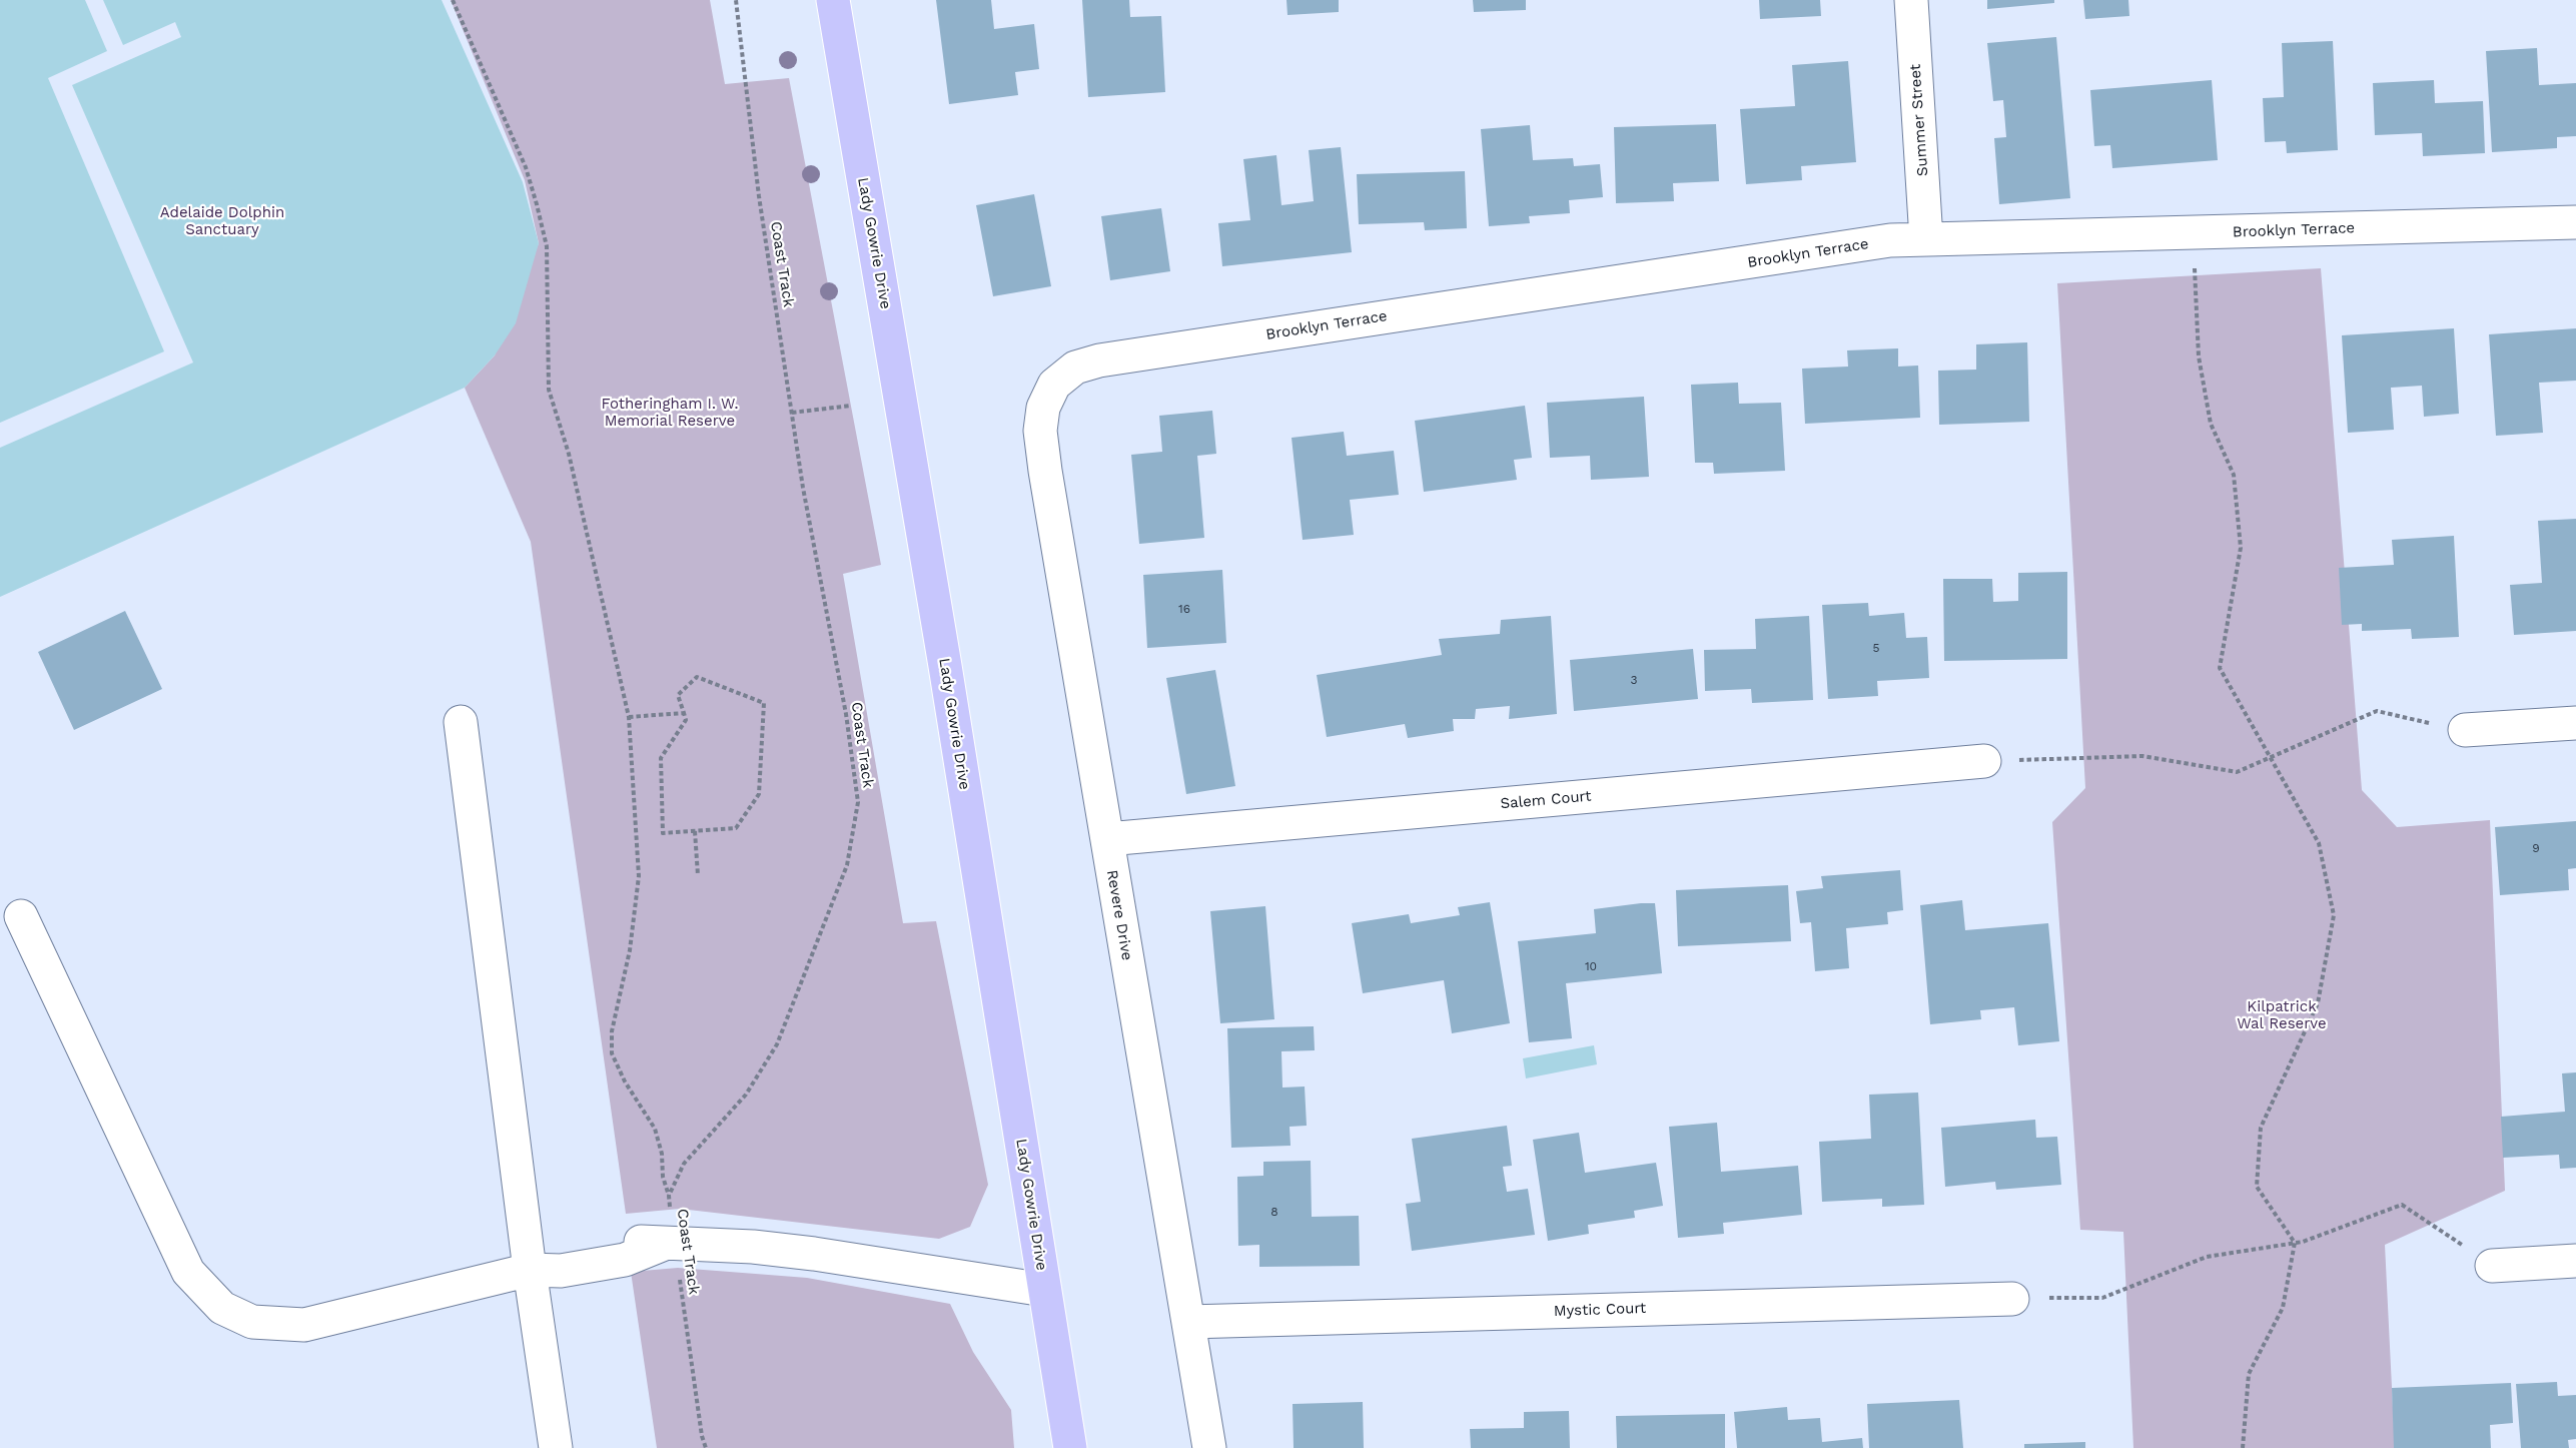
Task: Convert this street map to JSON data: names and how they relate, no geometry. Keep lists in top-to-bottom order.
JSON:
{
  "streets": {
    "main road": ["Lady Gowrie Drive"],
    "street": [
      "Summer Street",
      "Brooklyn Terrace",
      "Salem Court",
      "Revere Drive",
      "Mystic Court"
    ],
    "path": ["Coast Track"]
  },
  "crossings": [
    ["Summer Street", "Brooklyn Terrace"],
    ["Brooklyn Terrace", "Revere Drive"],
    ["Salem Court", "Revere Drive"],
    ["Revere Drive", "Mystic Court"]
  ],
  "parks": ["Adelaide Dolphin Sanctuary", "Fotheringham I. W. Memorial Reserve", "Kilpatrick Wal Reserve"],
  "house_numbers": [
    "16",
    "5",
    "3",
    "9",
    "10",
    "8"
  ]
}
